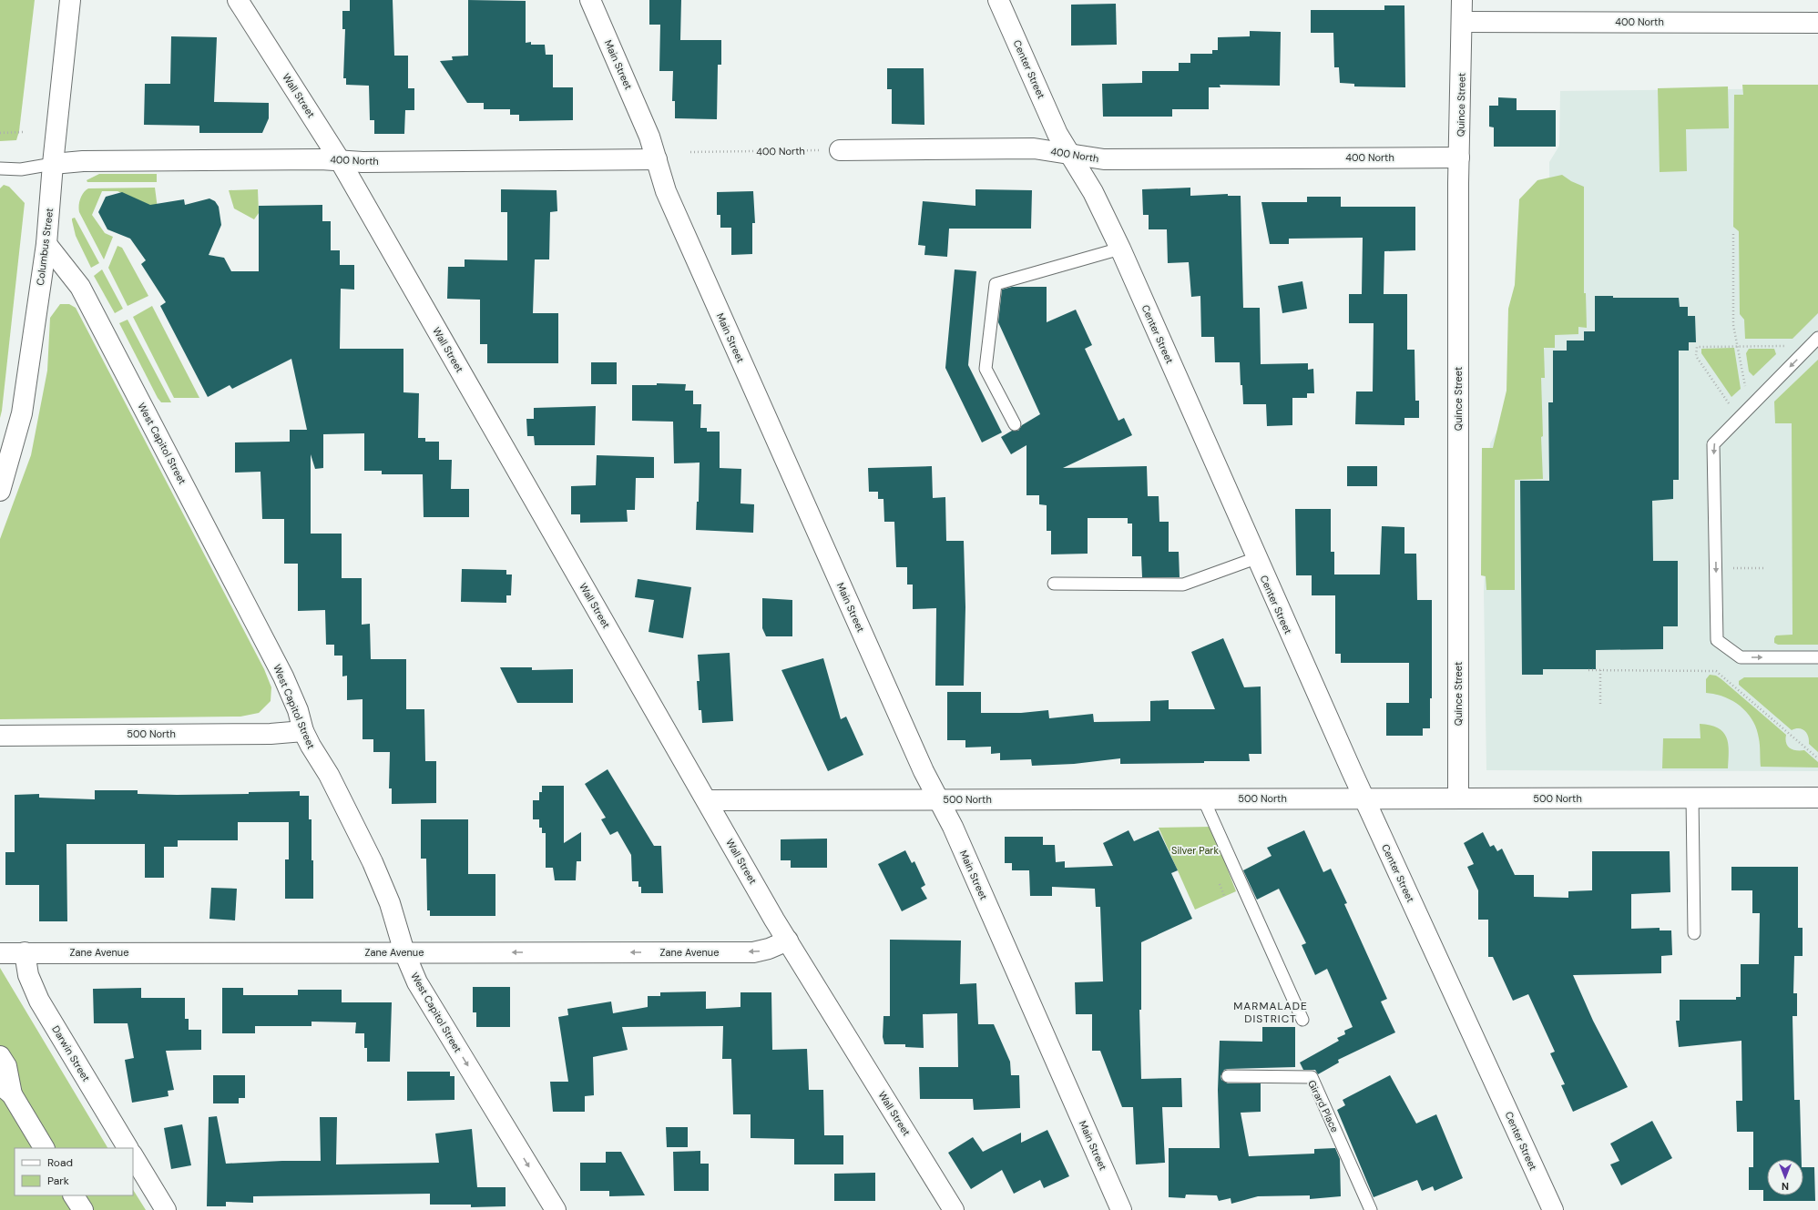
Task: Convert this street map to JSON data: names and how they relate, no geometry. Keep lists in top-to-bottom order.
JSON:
{
  "streets": {
    "street": [
      "400 North",
      "Main Street",
      "Center Street",
      "Wall Street",
      "Quince Street",
      "Columbus Street",
      "West Capitol Street",
      "500 North",
      "Zane Avenue",
      "Darwin Street"
    ],
    "lane": ["Girard Place"]
  },
  "crossings": [
    ["400 North", "Main Street"],
    ["400 North", "Center Street"],
    ["400 North", "Wall Street"],
    ["400 North", "Quince Street"],
    ["400 North", "Columbus Street"],
    ["Main Street", "500 North"],
    ["Center Street", "500 North"],
    ["Wall Street", "500 North"],
    ["Wall Street", "Zane Avenue"],
    ["Quince Street", "500 North"],
    ["Columbus Street", "West Capitol Street"],
    ["West Capitol Street", "500 North"],
    ["West Capitol Street", "Zane Avenue"],
    ["Zane Avenue", "Darwin Street"]
  ],
  "one_way": ["Zane Avenue"],
  "districts": ["MARMALADE DISTRICT"],
  "parks": ["Silver Park"],
  "legend": ["Road", "Park"],
  "north": "bottom"
}
